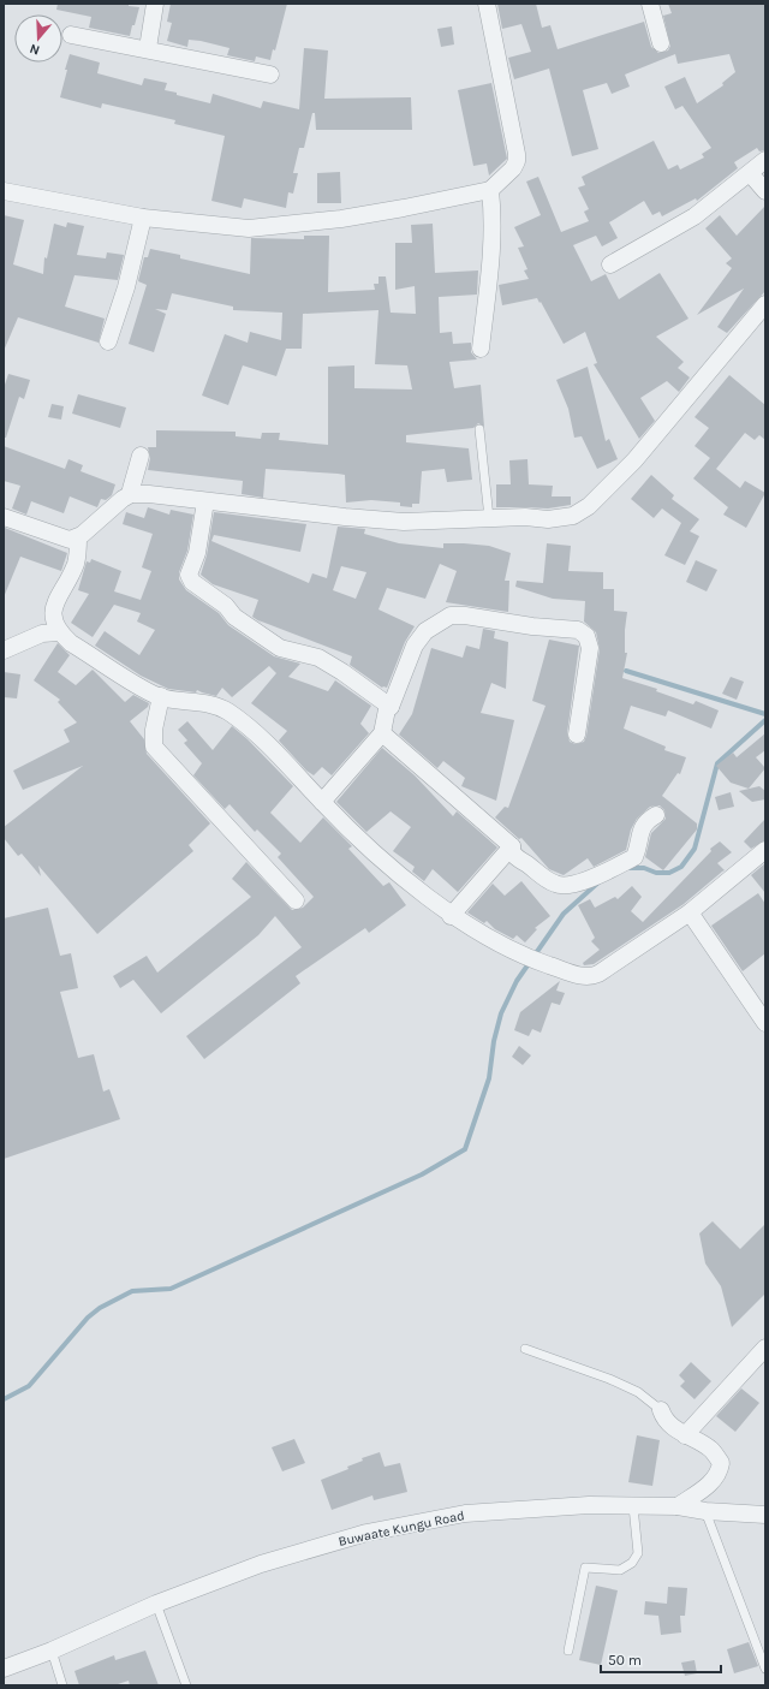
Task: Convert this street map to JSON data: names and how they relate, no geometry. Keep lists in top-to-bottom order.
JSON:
{
  "streets": {
    "street": ["Buwaate Kungu Road"]
  },
  "scale_bar": "50 m",
  "north": "bottom"
}
